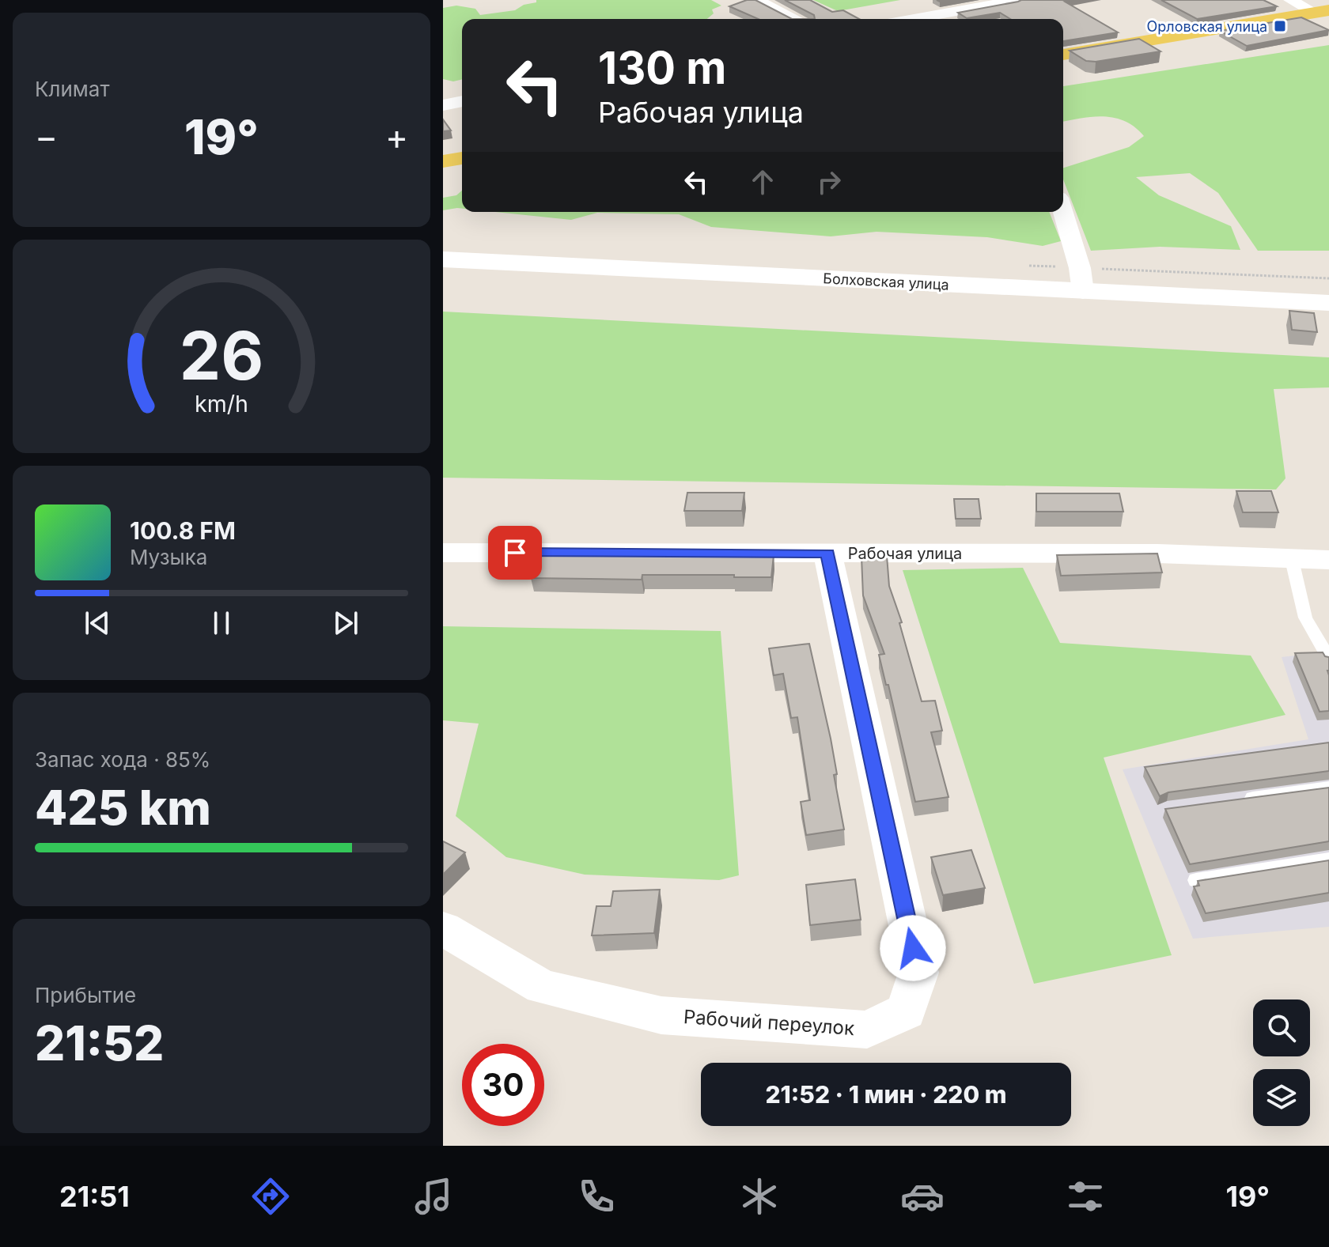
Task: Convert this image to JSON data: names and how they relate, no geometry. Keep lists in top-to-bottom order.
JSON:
{
  "streets": {
    "main road": ["Болховская улица"],
    "street": ["Рабочая улица", "Рабочий переулок"]
  },
  "crossings": [
    ["Рабочая улица", "Рабочий переулок"]
  ],
  "places": {
    "transit": ["Орловская улица"]
  },
  "page": {
    "tile": [
      "Климат",
      ["Запас хода · 85%", "425 km"],
      ["Прибытие", "21:52"]
    ],
    "turn": ["130 m", "Рабочая улица"],
    "heat": ["−", "19°", "+"],
    "song": ["100.8 FM", "Музыка"],
    "limit": "30",
    "trip": "21:52 · 1 мин · 220 m",
    "tabs": ["21:51", "19°"],
    "gauge": ["26", "km/h"]
  }
}
